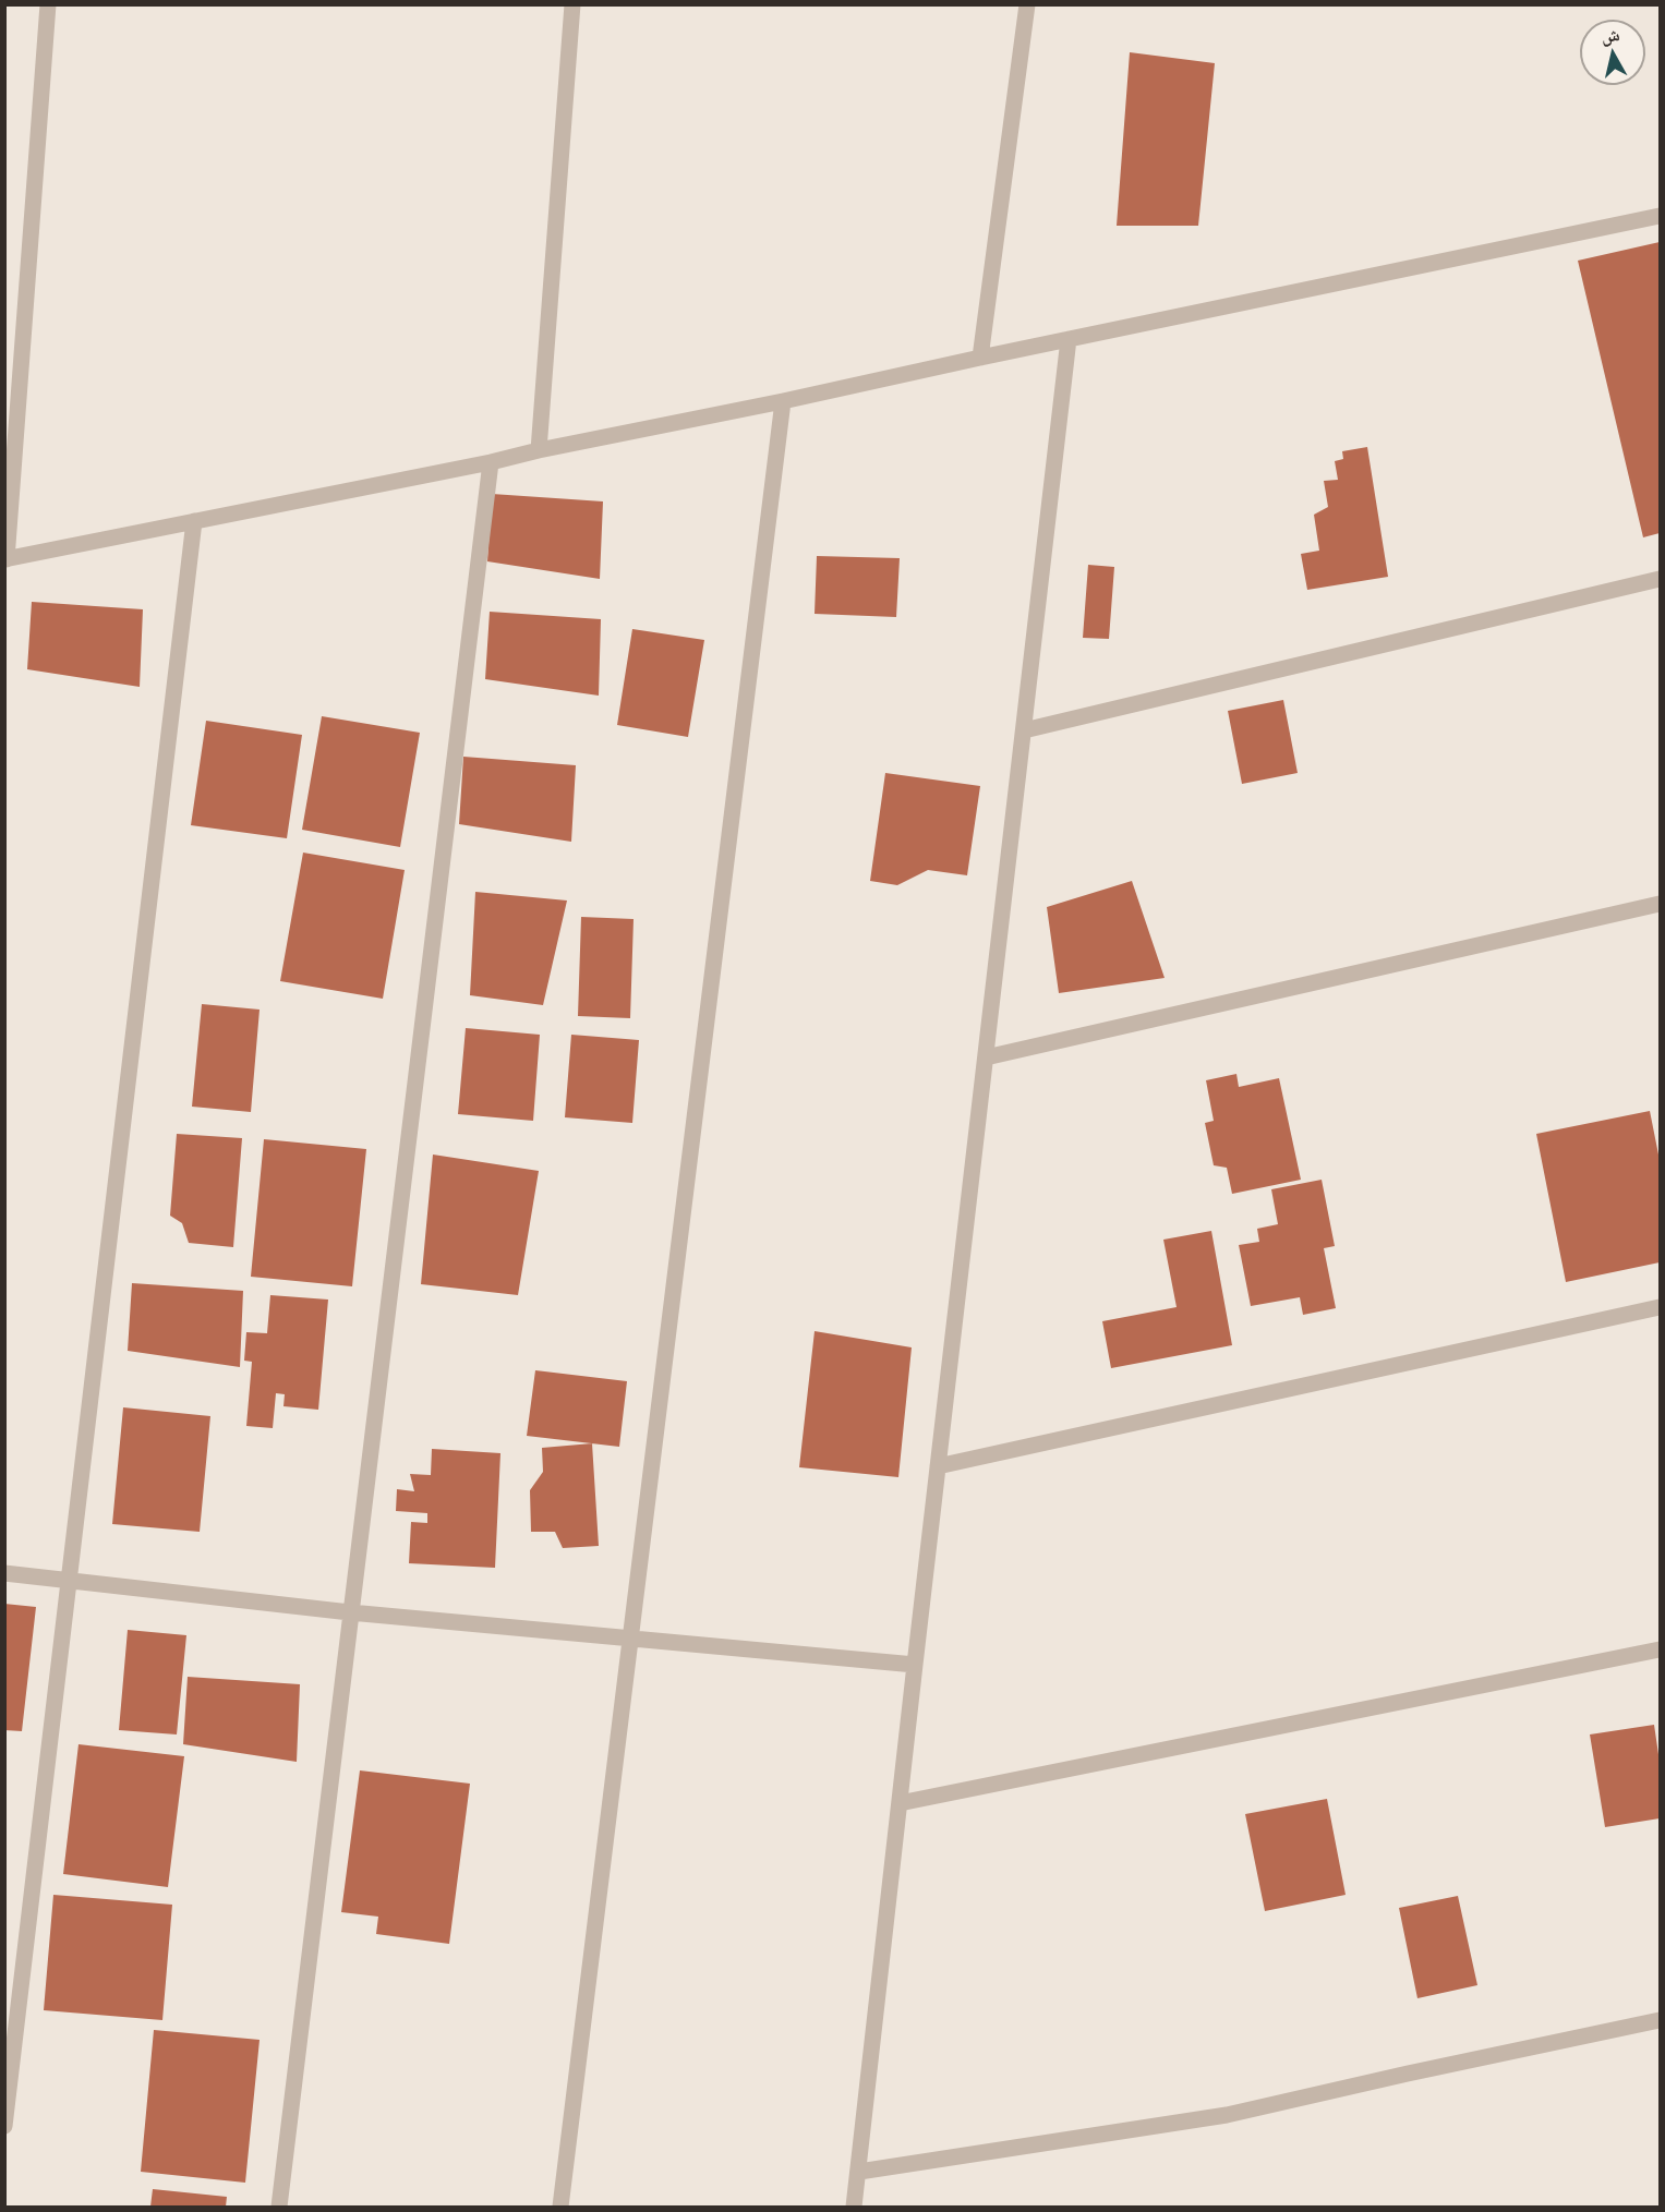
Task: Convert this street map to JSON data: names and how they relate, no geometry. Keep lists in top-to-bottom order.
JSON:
{
  "north": "top"
}
